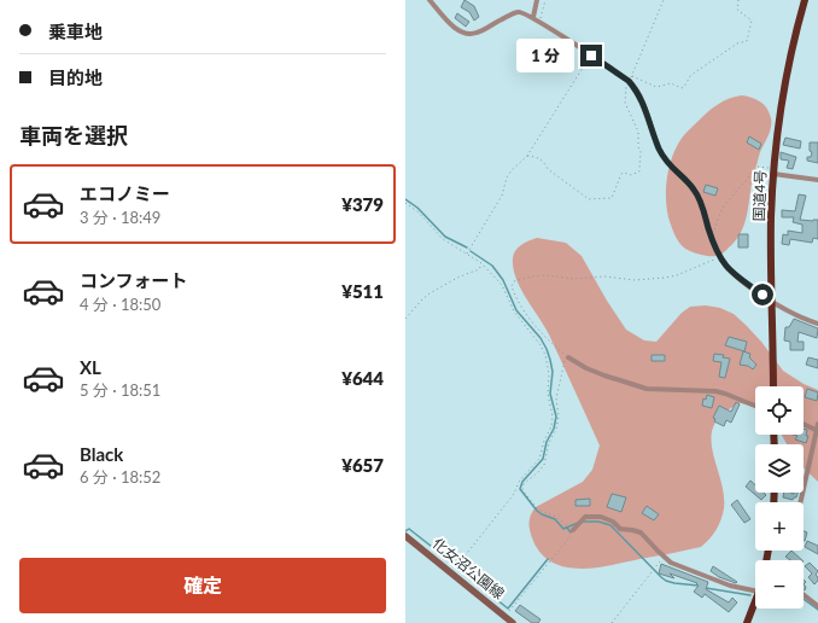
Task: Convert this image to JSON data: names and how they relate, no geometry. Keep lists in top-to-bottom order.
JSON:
{
  "streets": {
    "highway": ["国道4号"],
    "main road": ["化女沼公園線"]
  },
  "page": {
    "banner": ["乗車地", "目的地"],
    "bubble": "1 分",
    "heading": "車両を選択",
    "list": [
      {
        "name": "エコノミー",
        "note": "3 分 · 18:49",
        "value": "¥379"
      },
      {
        "name": "コンフォート",
        "note": "4 分 · 18:50",
        "value": "¥511"
      },
      {
        "name": "XL",
        "note": "5 分 · 18:51",
        "value": "¥644"
      },
      {
        "name": "Black",
        "note": "6 分 · 18:52",
        "value": "¥657"
      }
    ],
    "map_buttons": ["+", "−"],
    "buttons": "確定"
  }
}
